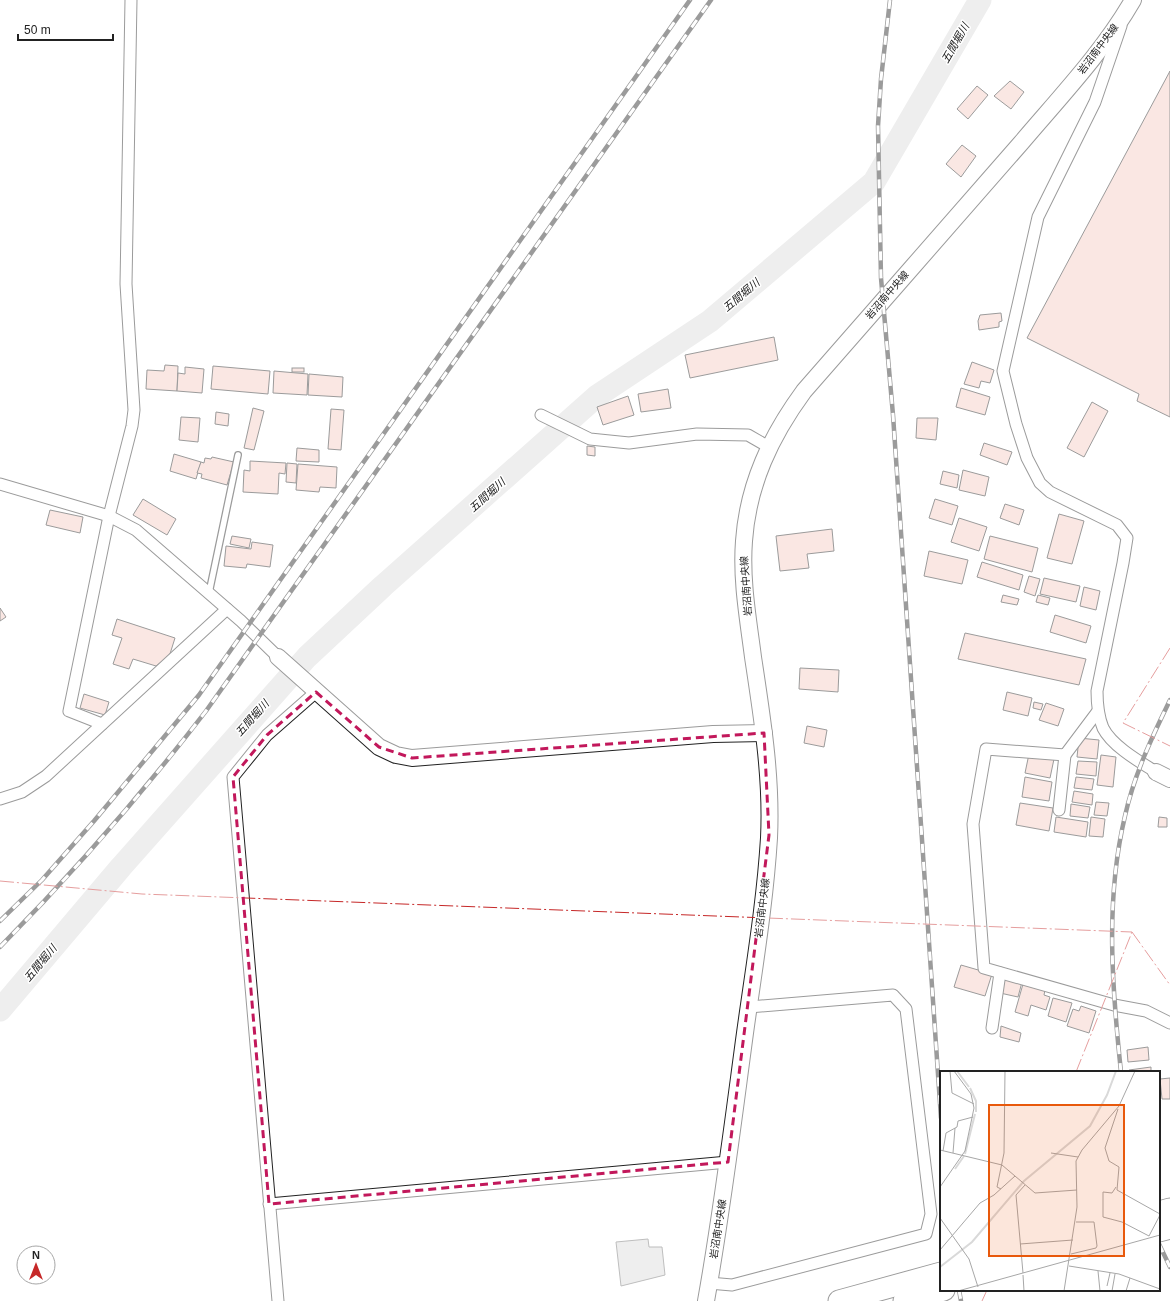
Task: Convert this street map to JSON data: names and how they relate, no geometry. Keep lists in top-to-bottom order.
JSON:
{
  "streets": {
    "street": ["岩沼南中央線"]
  },
  "water": ["五間堀川"],
  "scale_bar": "50 m",
  "north": "top"
}
